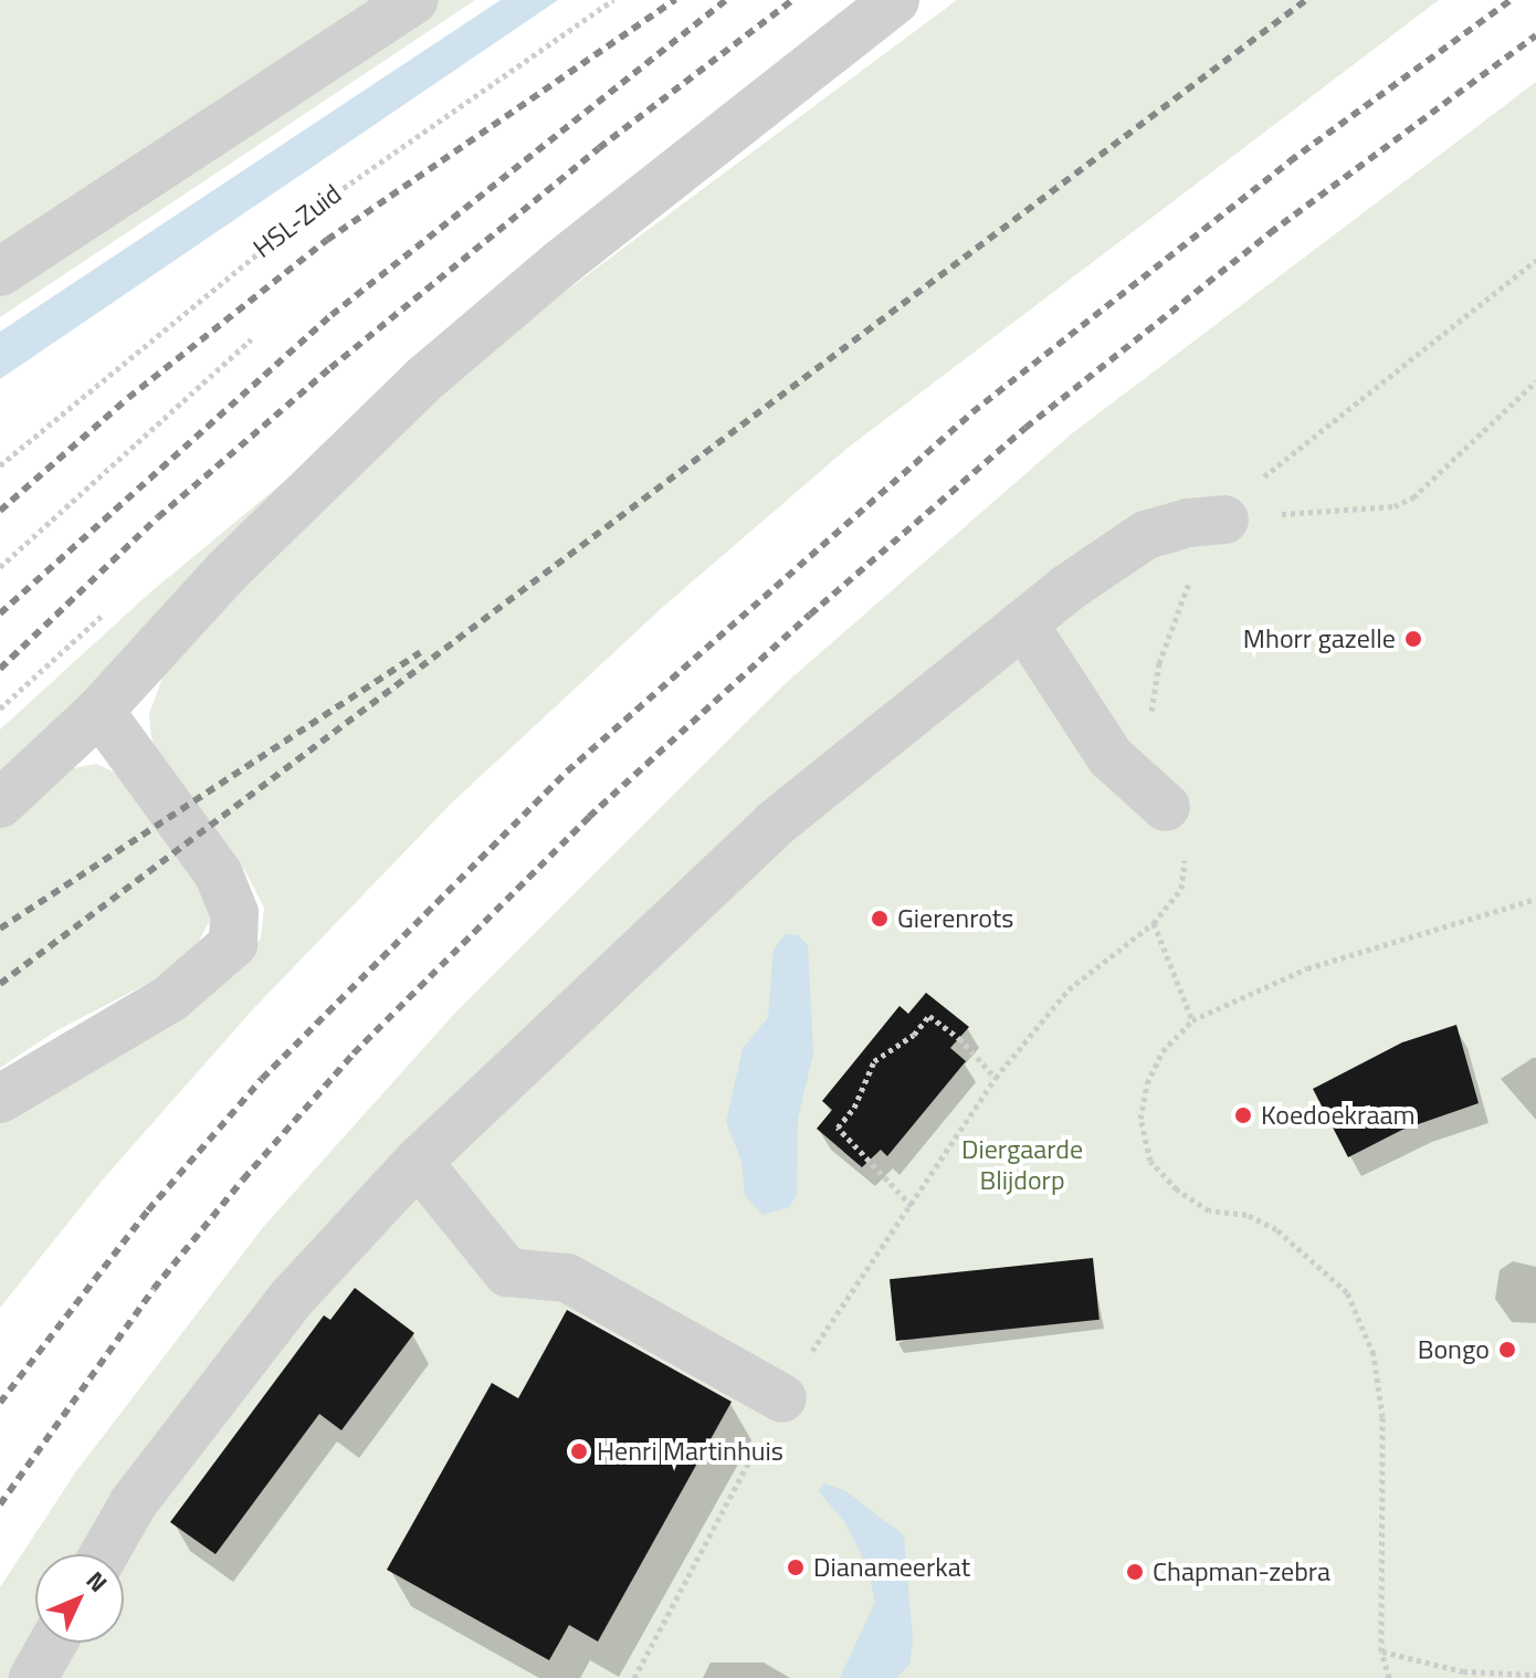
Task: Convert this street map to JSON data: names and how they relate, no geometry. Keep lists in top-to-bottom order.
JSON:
{
  "streets": {
    "path": ["HSL-Zuid"]
  },
  "parks": ["Diergaarde Blijdorp"],
  "places": [
    "Mhorr gazelle",
    "Gierenrots",
    "Koedoekraam",
    "Bongo",
    "Henri Martinhuis",
    "Dianameerkat",
    "Chapman-zebra"
  ],
  "north": "top right"
}
